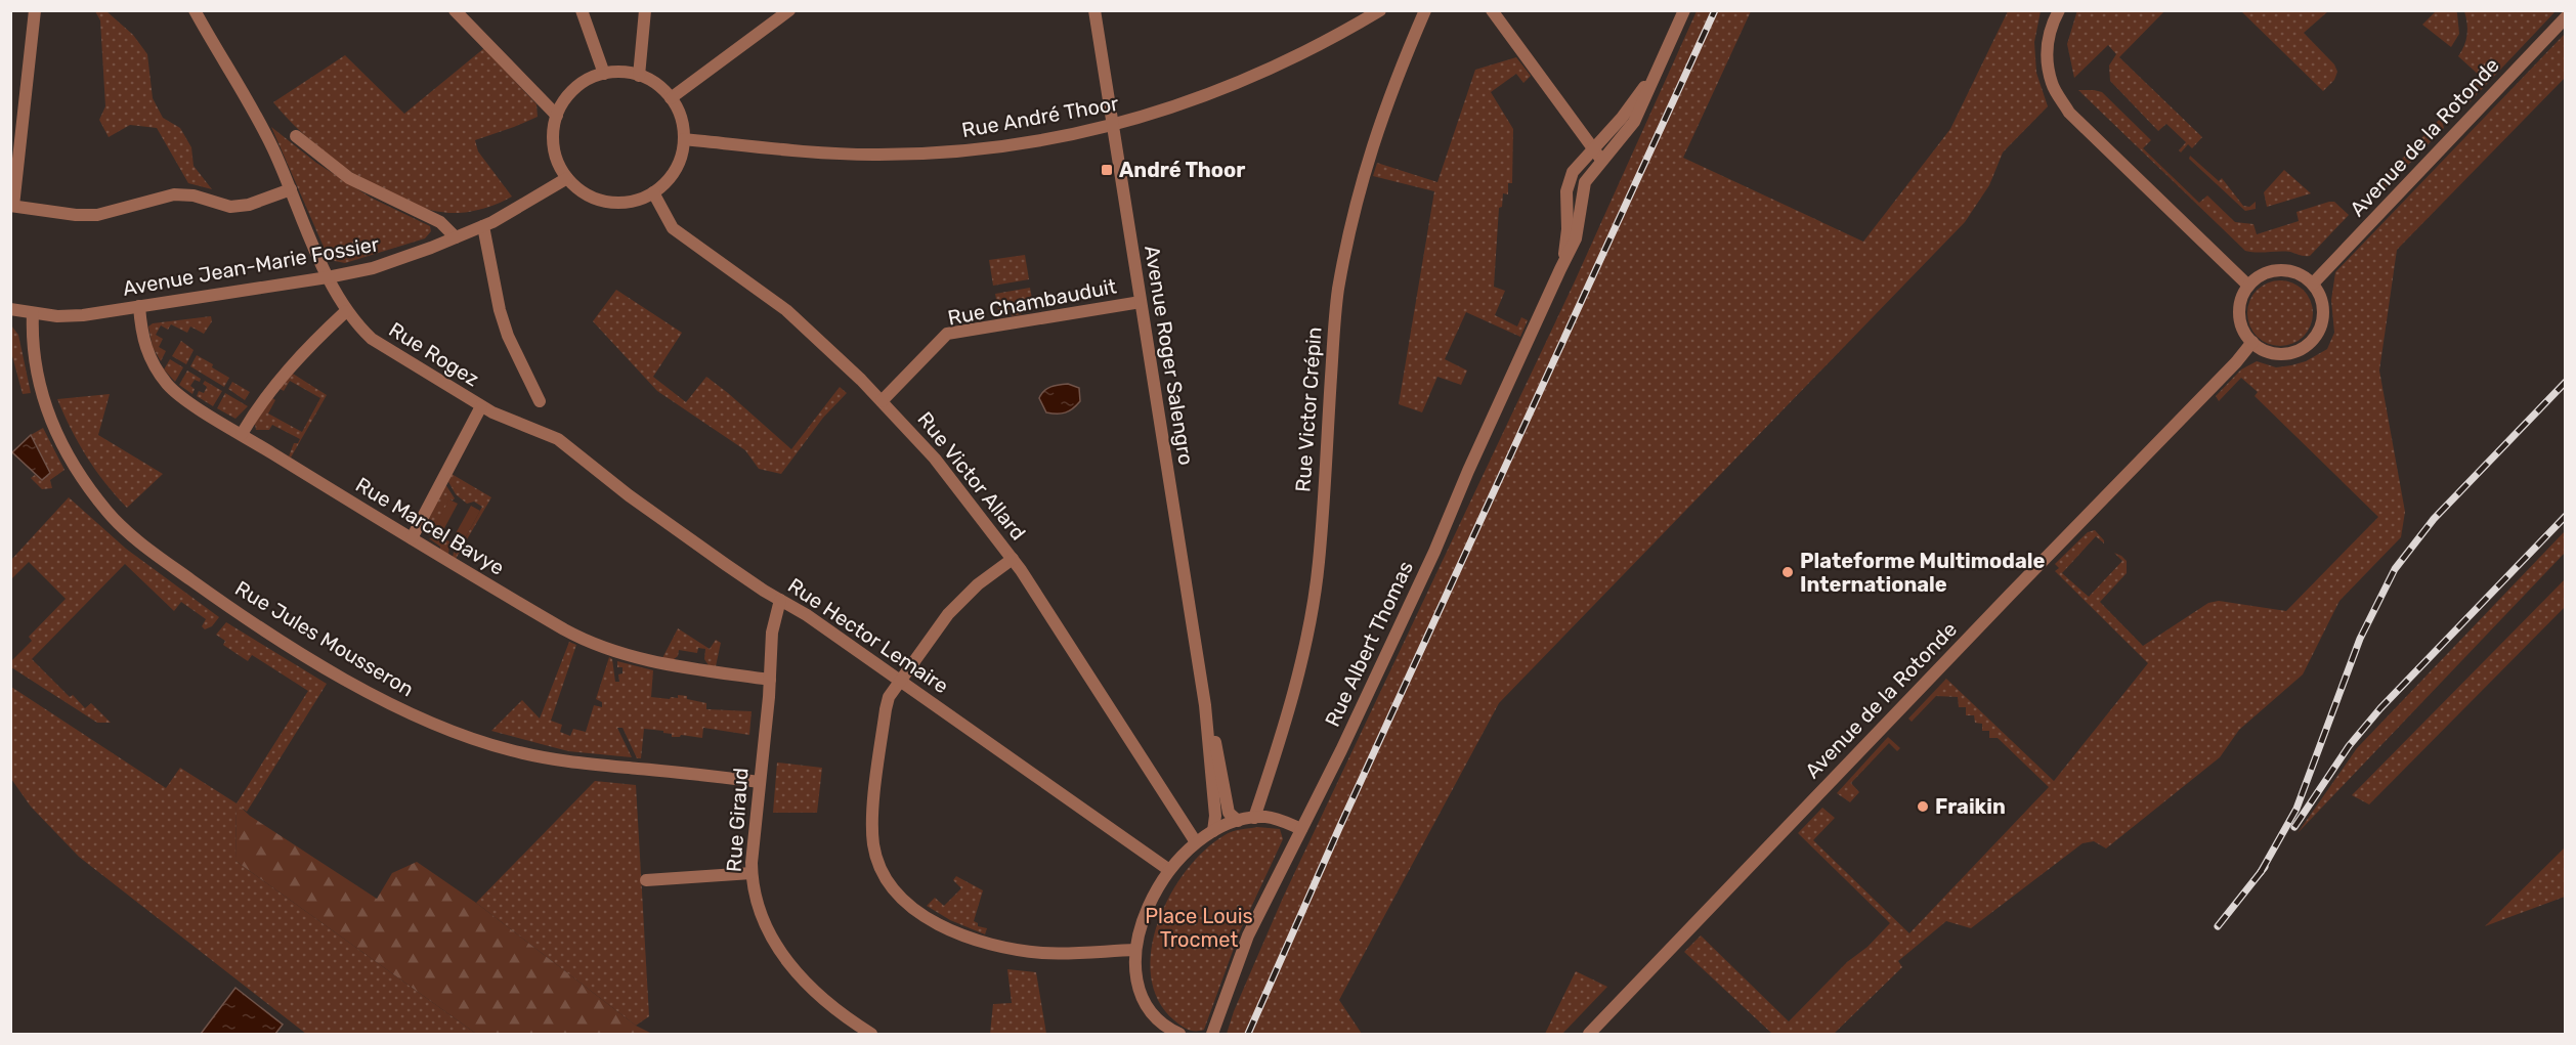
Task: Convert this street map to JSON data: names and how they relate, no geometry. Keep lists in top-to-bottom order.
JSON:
{
  "streets": {
    "street": [
      "Rue André Thoor",
      "Avenue de la Rotonde",
      "Avenue Jean-Marie Fossier",
      "Rue Chambauduit",
      "Rue Rogez",
      "Avenue Roger Salengro",
      "Rue Victor Crépin",
      "Rue Victor Allard",
      "Rue Marcel Bavye",
      "Rue Hector Lemaire",
      "Rue Jules Mousseron",
      "Rue Albert Thomas",
      "Rue Giraud"
    ]
  },
  "crossings": [
    ["Rue André Thoor", "Avenue Jean-Marie Fossier"],
    ["Rue André Thoor", "Avenue Roger Salengro"],
    ["Rue André Thoor", "Rue Victor Allard"],
    ["Avenue Jean-Marie Fossier", "Rue Rogez"],
    ["Avenue Jean-Marie Fossier", "Rue Victor Allard"],
    ["Avenue Jean-Marie Fossier", "Rue Marcel Bavye"],
    ["Avenue Jean-Marie Fossier", "Rue Jules Mousseron"],
    ["Rue Chambauduit", "Avenue Roger Salengro"],
    ["Rue Chambauduit", "Rue Victor Allard"],
    ["Rue Rogez", "Rue Hector Lemaire"],
    ["Rue Marcel Bavye", "Rue Giraud"],
    ["Rue Hector Lemaire", "Rue Giraud"],
    ["Rue Jules Mousseron", "Rue Giraud"]
  ],
  "parks": ["Place Louis Trocmet"],
  "places": {
    "transit": ["André Thoor"],
    "other": ["Plateforme Multimodale Internationale", "Fraikin"]
  }
}
